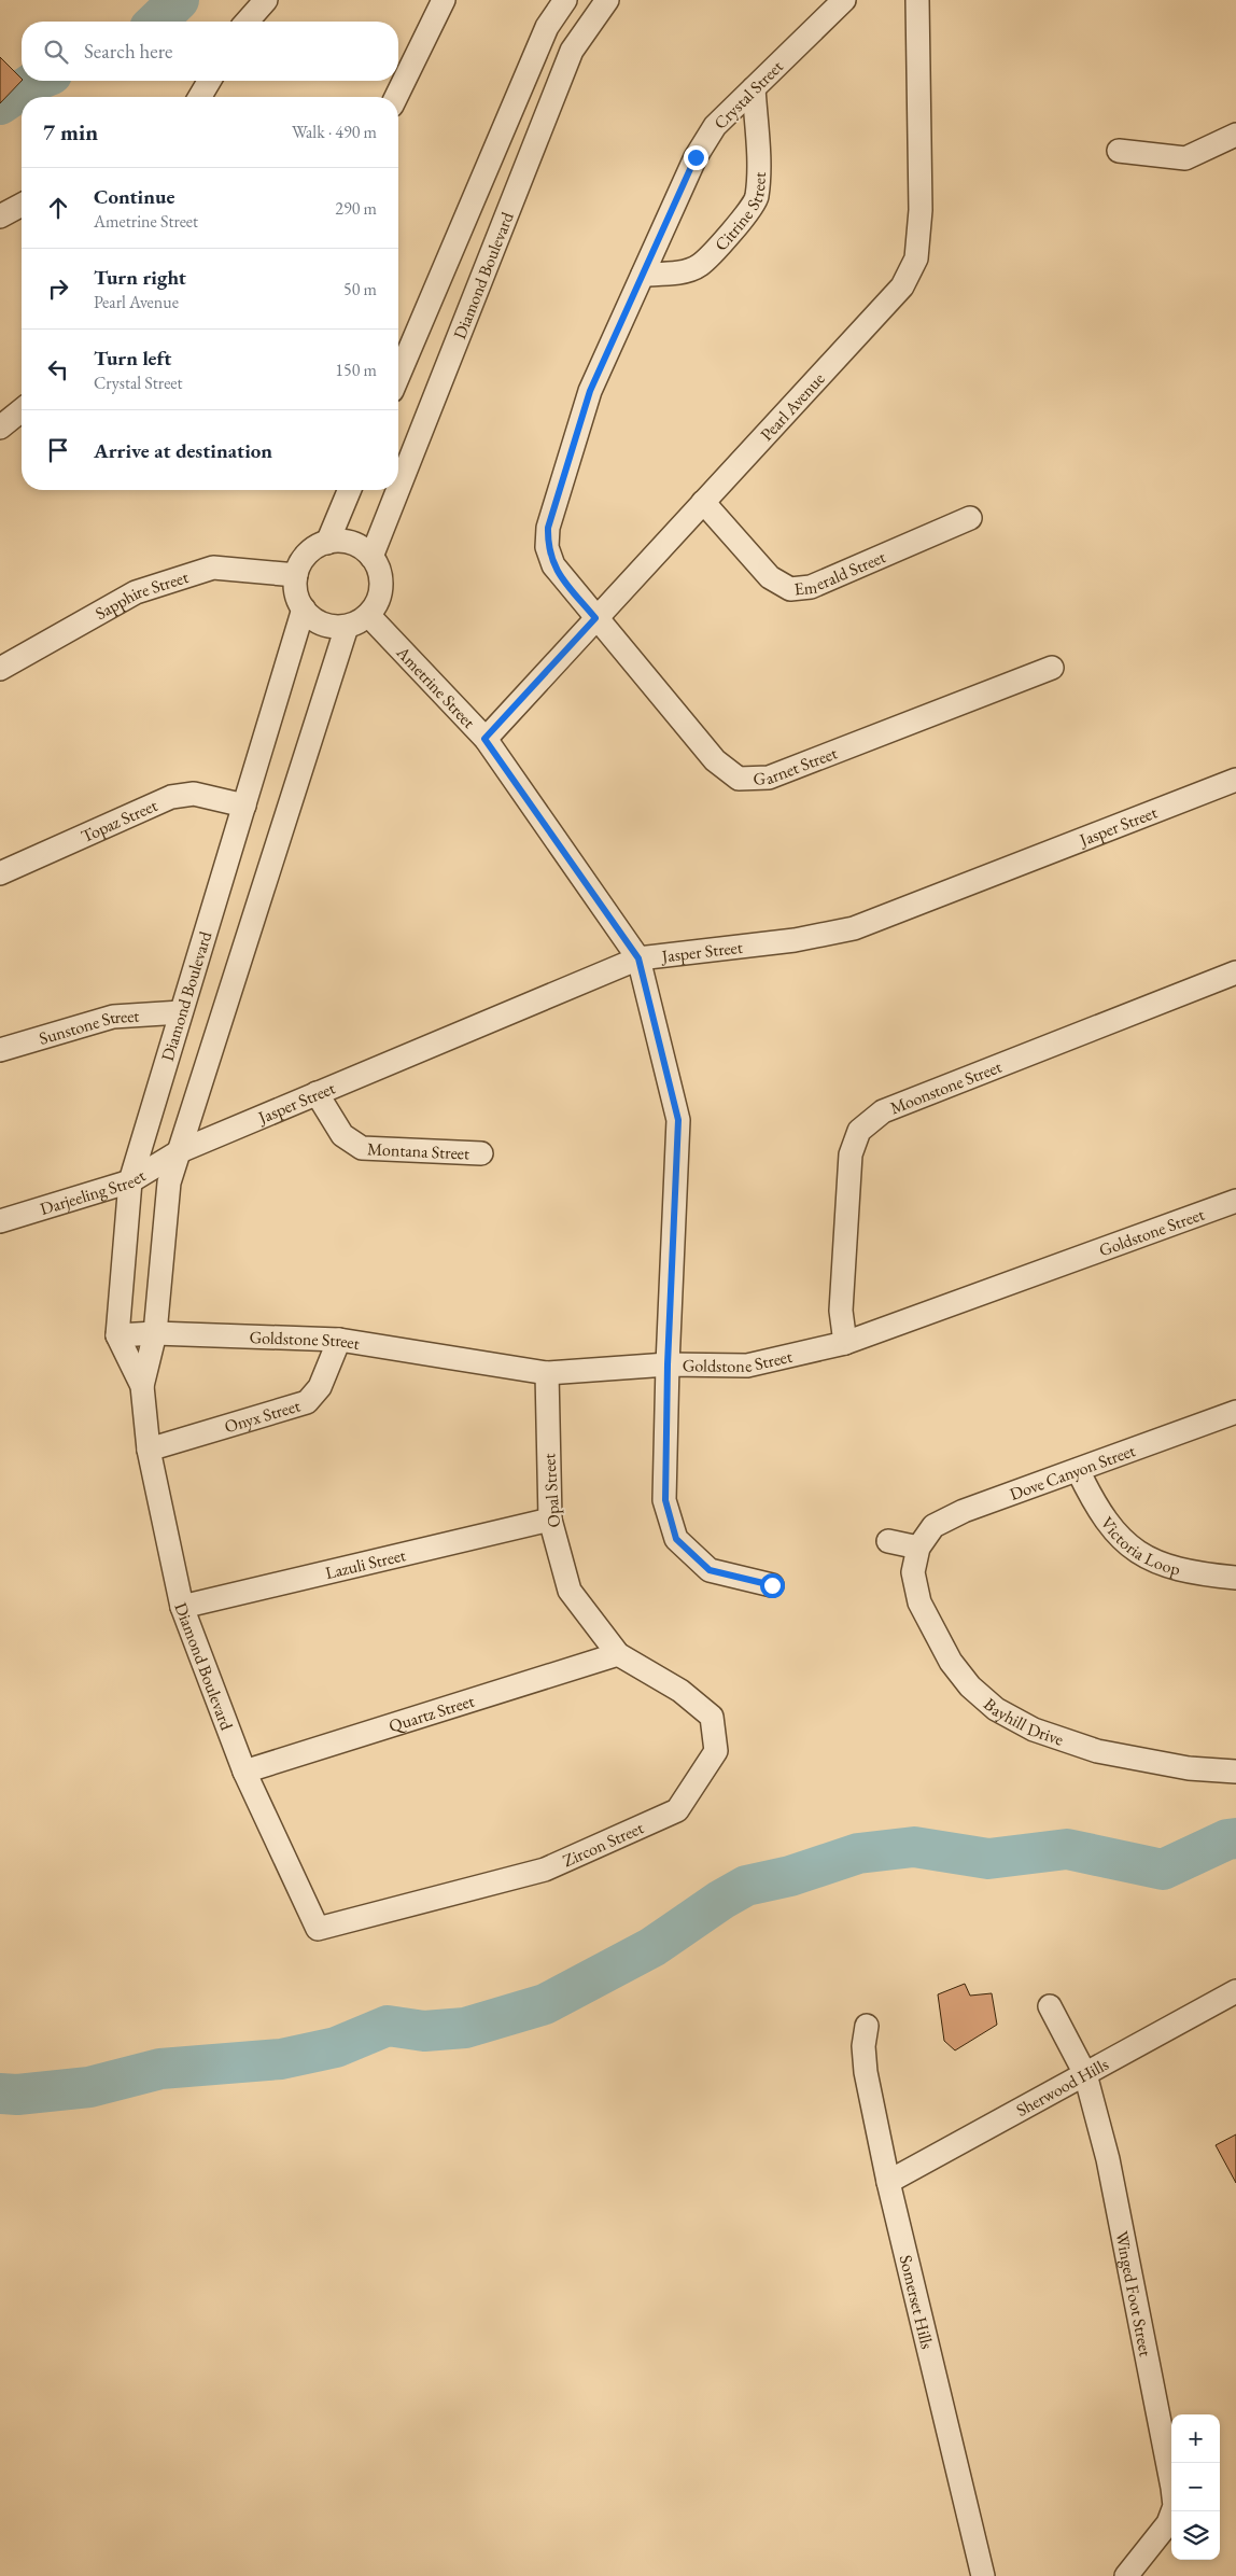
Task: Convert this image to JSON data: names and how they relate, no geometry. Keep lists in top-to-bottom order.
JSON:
{
  "streets": {
    "street": [
      "Crystal Street",
      "Citrine Street",
      "Diamond Boulevard",
      "Pearl Avenue",
      "Emerald Street",
      "Sapphire Street",
      "Ametrine Street",
      "Garnet Street",
      "Topaz Street",
      "Jasper Street",
      "Sunstone Street",
      "Moonstone Street",
      "Montana Street",
      "Darjeeling Street",
      "Goldstone Street",
      "Onyx Street",
      "Dove Canyon Street",
      "Opal Street",
      "Victoria Loop",
      "Lazuli Street",
      "Quartz Street",
      "Bayhill Drive",
      "Zircon Street",
      "Sherwood Hills",
      "Winged Foot Street",
      "Somerset Hills"
    ]
  },
  "crossings": [
    ["Crystal Street", "Citrine Street"],
    ["Crystal Street", "Pearl Avenue"],
    ["Crystal Street", "Garnet Street"],
    ["Diamond Boulevard", "Sapphire Street"],
    ["Diamond Boulevard", "Ametrine Street"],
    ["Diamond Boulevard", "Topaz Street"],
    ["Diamond Boulevard", "Jasper Street"],
    ["Diamond Boulevard", "Sunstone Street"],
    ["Diamond Boulevard", "Darjeeling Street"],
    ["Diamond Boulevard", "Goldstone Street"],
    ["Diamond Boulevard", "Onyx Street"],
    ["Diamond Boulevard", "Lazuli Street"],
    ["Diamond Boulevard", "Quartz Street"],
    ["Diamond Boulevard", "Zircon Street"],
    ["Pearl Avenue", "Emerald Street"],
    ["Pearl Avenue", "Ametrine Street"],
    ["Pearl Avenue", "Garnet Street"],
    ["Sapphire Street", "Ametrine Street"],
    ["Ametrine Street", "Jasper Street"],
    ["Ametrine Street", "Goldstone Street"],
    ["Jasper Street", "Montana Street"],
    ["Jasper Street", "Darjeeling Street"],
    ["Moonstone Street", "Goldstone Street"],
    ["Goldstone Street", "Onyx Street"],
    ["Goldstone Street", "Opal Street"],
    ["Dove Canyon Street", "Victoria Loop"],
    ["Dove Canyon Street", "Bayhill Drive"],
    ["Opal Street", "Lazuli Street"],
    ["Opal Street", "Quartz Street"],
    ["Opal Street", "Zircon Street"],
    ["Quartz Street", "Zircon Street"],
    ["Sherwood Hills", "Winged Foot Street"],
    ["Sherwood Hills", "Somerset Hills"]
  ],
  "page": {
    "search": "Search here",
    "heading": ["7 min", "Walk · 490 m"],
    "list": [
      ["Continue", "Ametrine Street", "290 m"],
      ["Turn right", "Pearl Avenue", "50 m"],
      ["Turn left", "Crystal Street", "150 m"],
      "Arrive at destination"
    ],
    "map_buttons": ["+", "−"]
  }
}
